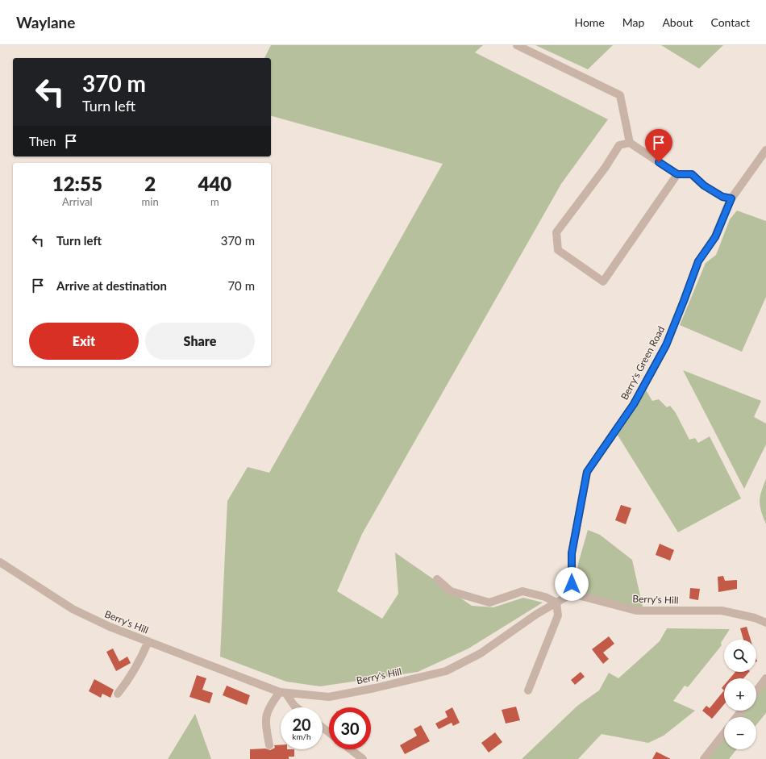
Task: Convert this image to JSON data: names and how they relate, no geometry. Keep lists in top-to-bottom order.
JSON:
{
  "streets": {
    "street": ["Berry's Green Road", "Berry's Hill"]
  },
  "crossings": [
    ["Berry's Green Road", "Berry's Hill"]
  ],
  "page": {
    "header": "Waylane",
    "nav": [
      "Home",
      "Map",
      "About",
      "Contact"
    ],
    "turn": ["370 m", "Turn left"],
    "then": "Then",
    "eta": [
      "12:55",
      "Arrival",
      "2",
      "min",
      "440",
      "m"
    ],
    "list": [
      {
        "name": "Turn left",
        "value": "370 m"
      },
      {
        "name": "Arrive at destination",
        "value": "70 m"
      }
    ],
    "buttons": ["Exit", "Share"],
    "map_buttons": ["+", "−"],
    "speed": "20 km/h",
    "limit": "30"
  }
}
